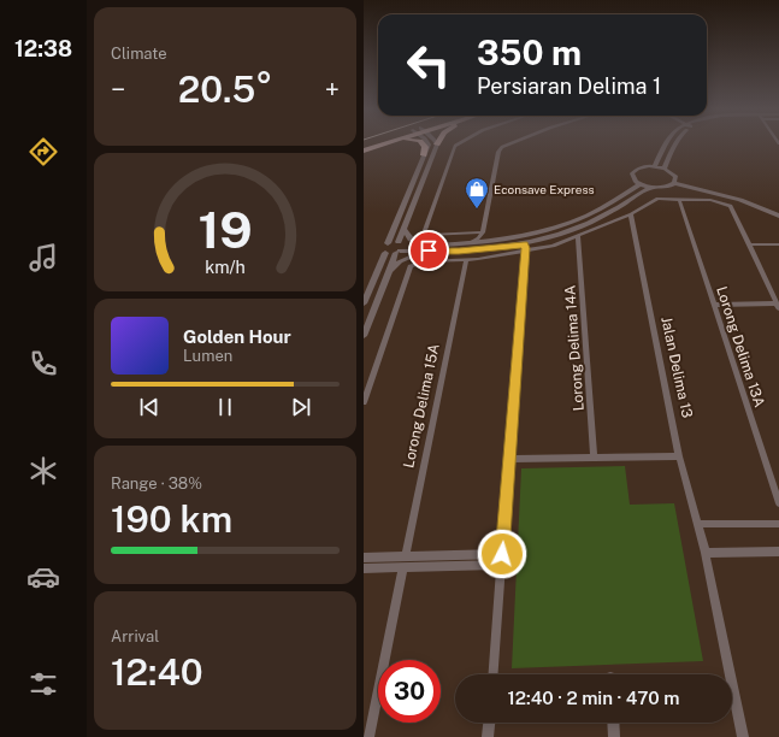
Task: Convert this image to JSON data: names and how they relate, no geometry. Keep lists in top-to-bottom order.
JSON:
{
  "streets": {
    "street": [
      "Lorong Delima 13A",
      "Lorong Delima 14A",
      "Jalan Delima 13",
      "Lorong Delima 15A"
    ]
  },
  "places": {
    "shop": ["Econsave Express"]
  },
  "page": {
    "tabs": "12:38",
    "tile": [
      "Climate",
      ["Range · 38%", "190 km"],
      ["Arrival", "12:40"]
    ],
    "turn": ["350 m", "Persiaran Delima 1"],
    "heat": ["−", "20.5°", "+"],
    "song": ["Golden Hour", "Lumen"],
    "limit": "30",
    "trip": "12:40 · 2 min · 470 m",
    "gauge": ["19", "km/h"]
  }
}
